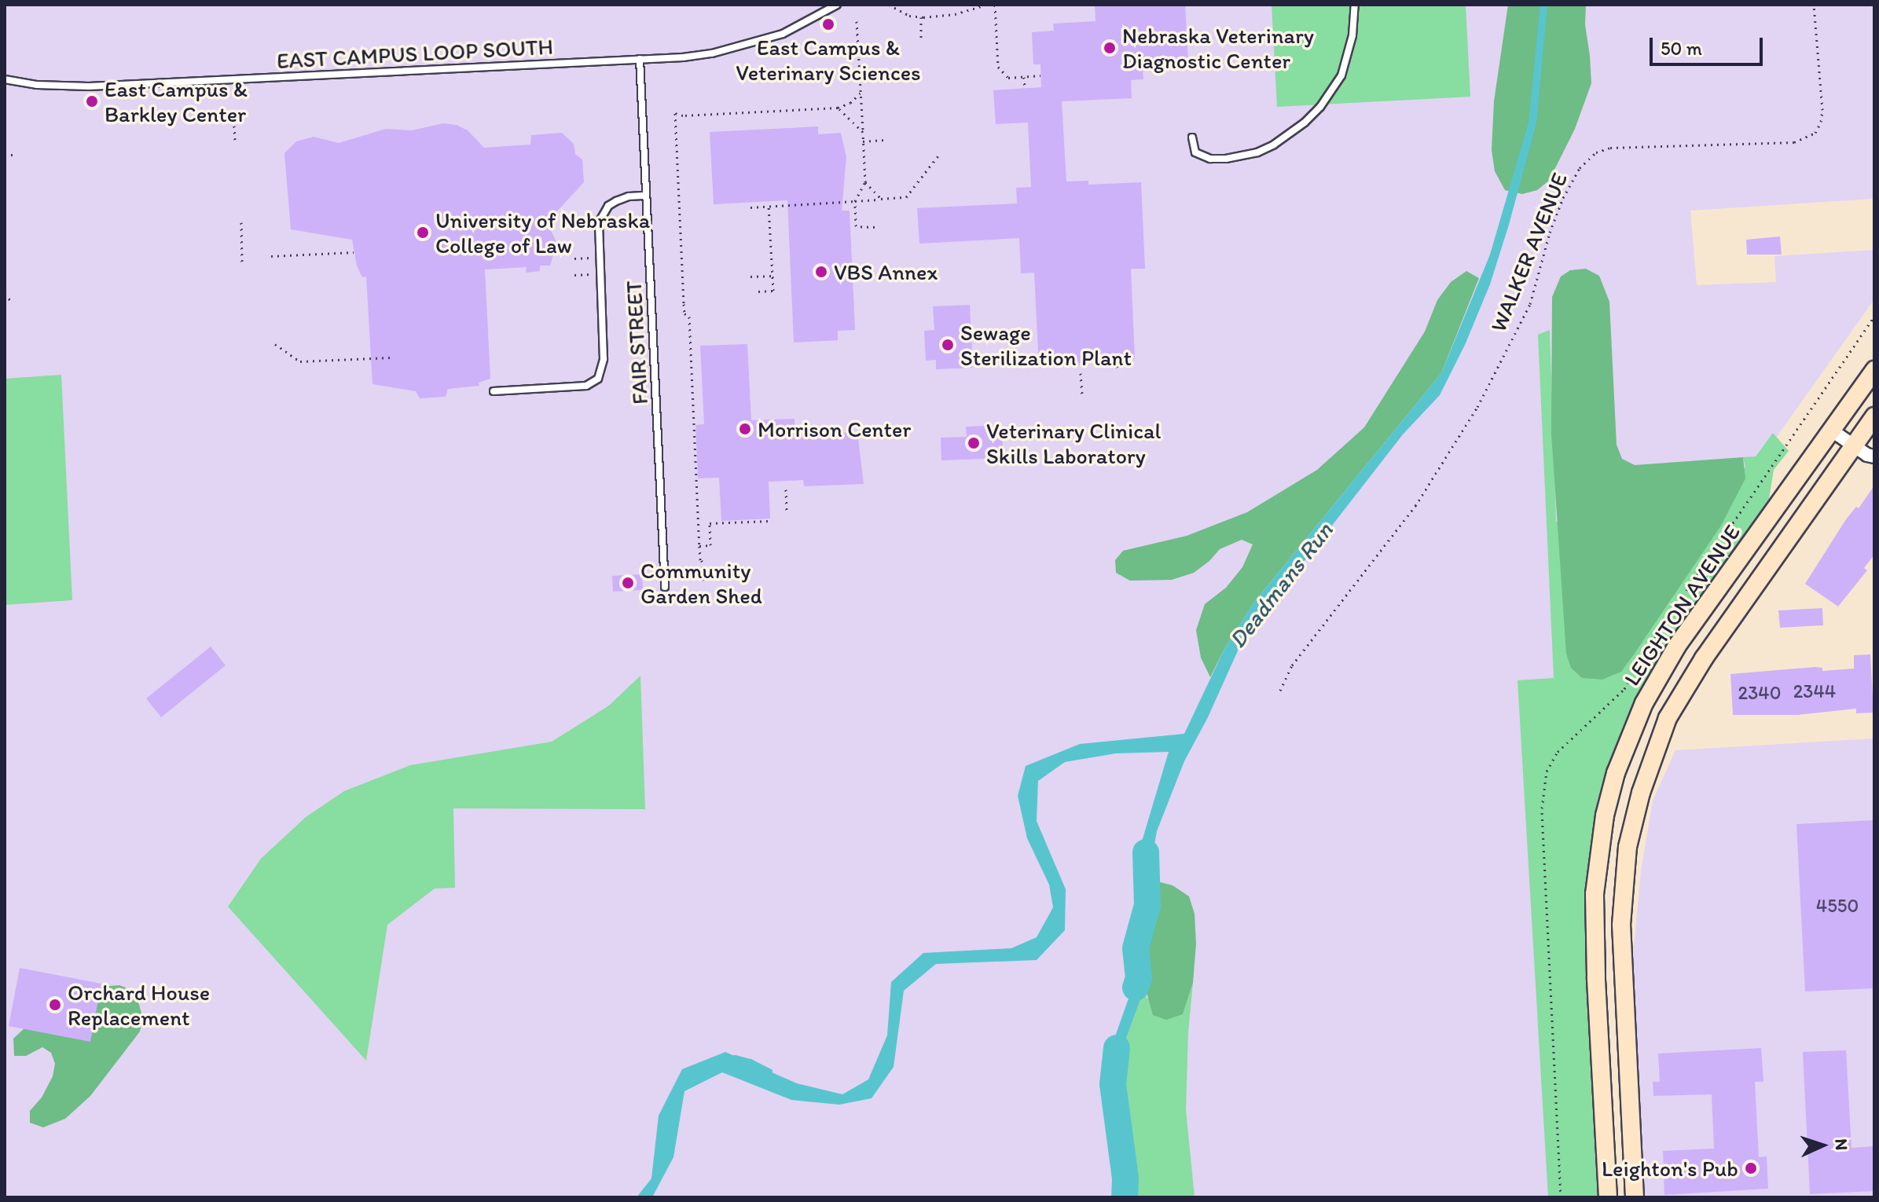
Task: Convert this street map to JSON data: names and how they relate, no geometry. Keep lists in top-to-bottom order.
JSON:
{
  "streets": {
    "main road": ["LEIGHTON AVENUE"],
    "lane": ["EAST CAMPUS LOOP SOUTH", "FAIR STREET"],
    "path": ["WALKER AVENUE"]
  },
  "crossings": [
    ["EAST CAMPUS LOOP SOUTH", "FAIR STREET"]
  ],
  "water": ["Deadmans Run"],
  "places": [
    "East Campus & Veterinary Sciences",
    "Nebraska Veterinary Diagnostic Center",
    "East Campus & Barkley Center",
    "University of Nebraska College of Law",
    "VBS Annex",
    "Sewage Sterilization Plant",
    "Morrison Center",
    "Veterinary Clinical Skills Laboratory",
    "Community Garden Shed",
    "Orchard House Replacement",
    "Leighton's Pub"
  ],
  "house_numbers": ["2344", "2340", "4550"],
  "scale_bar": "50 m",
  "north": "right"
}
